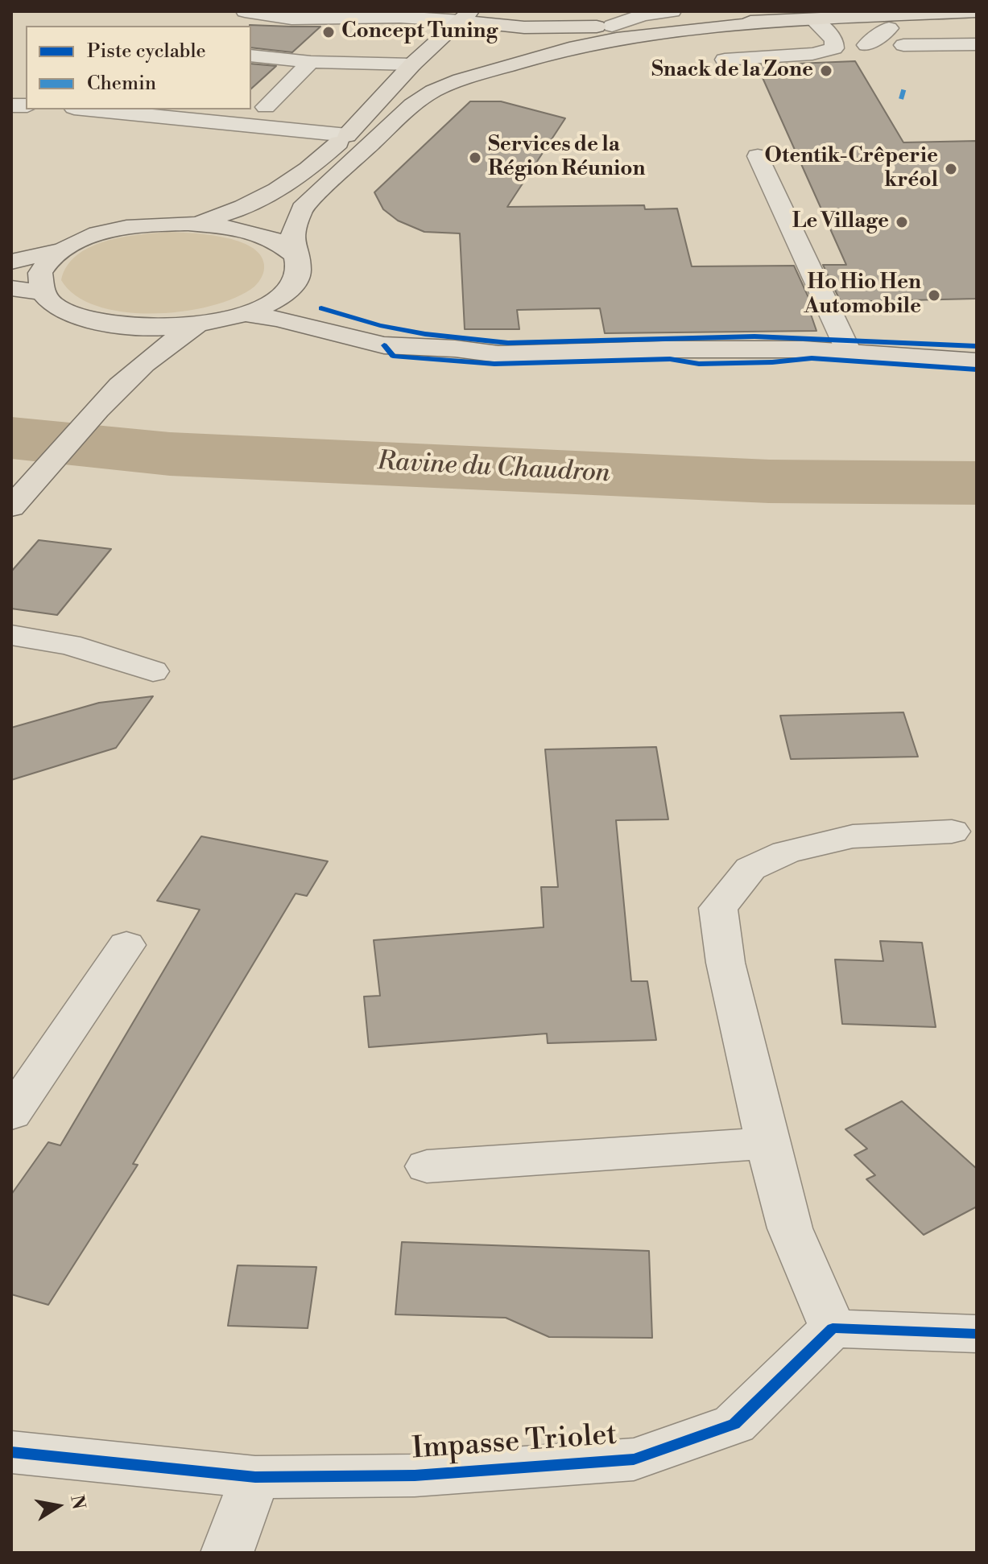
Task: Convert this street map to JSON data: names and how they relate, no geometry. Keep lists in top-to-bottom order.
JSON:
{
  "streets": {
    "street": ["Impasse Triolet"]
  },
  "water": ["Ravine du Chaudron"],
  "places": [
    "Concept Tuning",
    "Snack de la Zone",
    "Services de la Région Réunion",
    "Otentik-Crêperie kréol",
    "Le Village",
    "Ho Hio Hen Automobile"
  ],
  "legend": ["Piste cyclable", "Chemin"],
  "north": "right"
}
